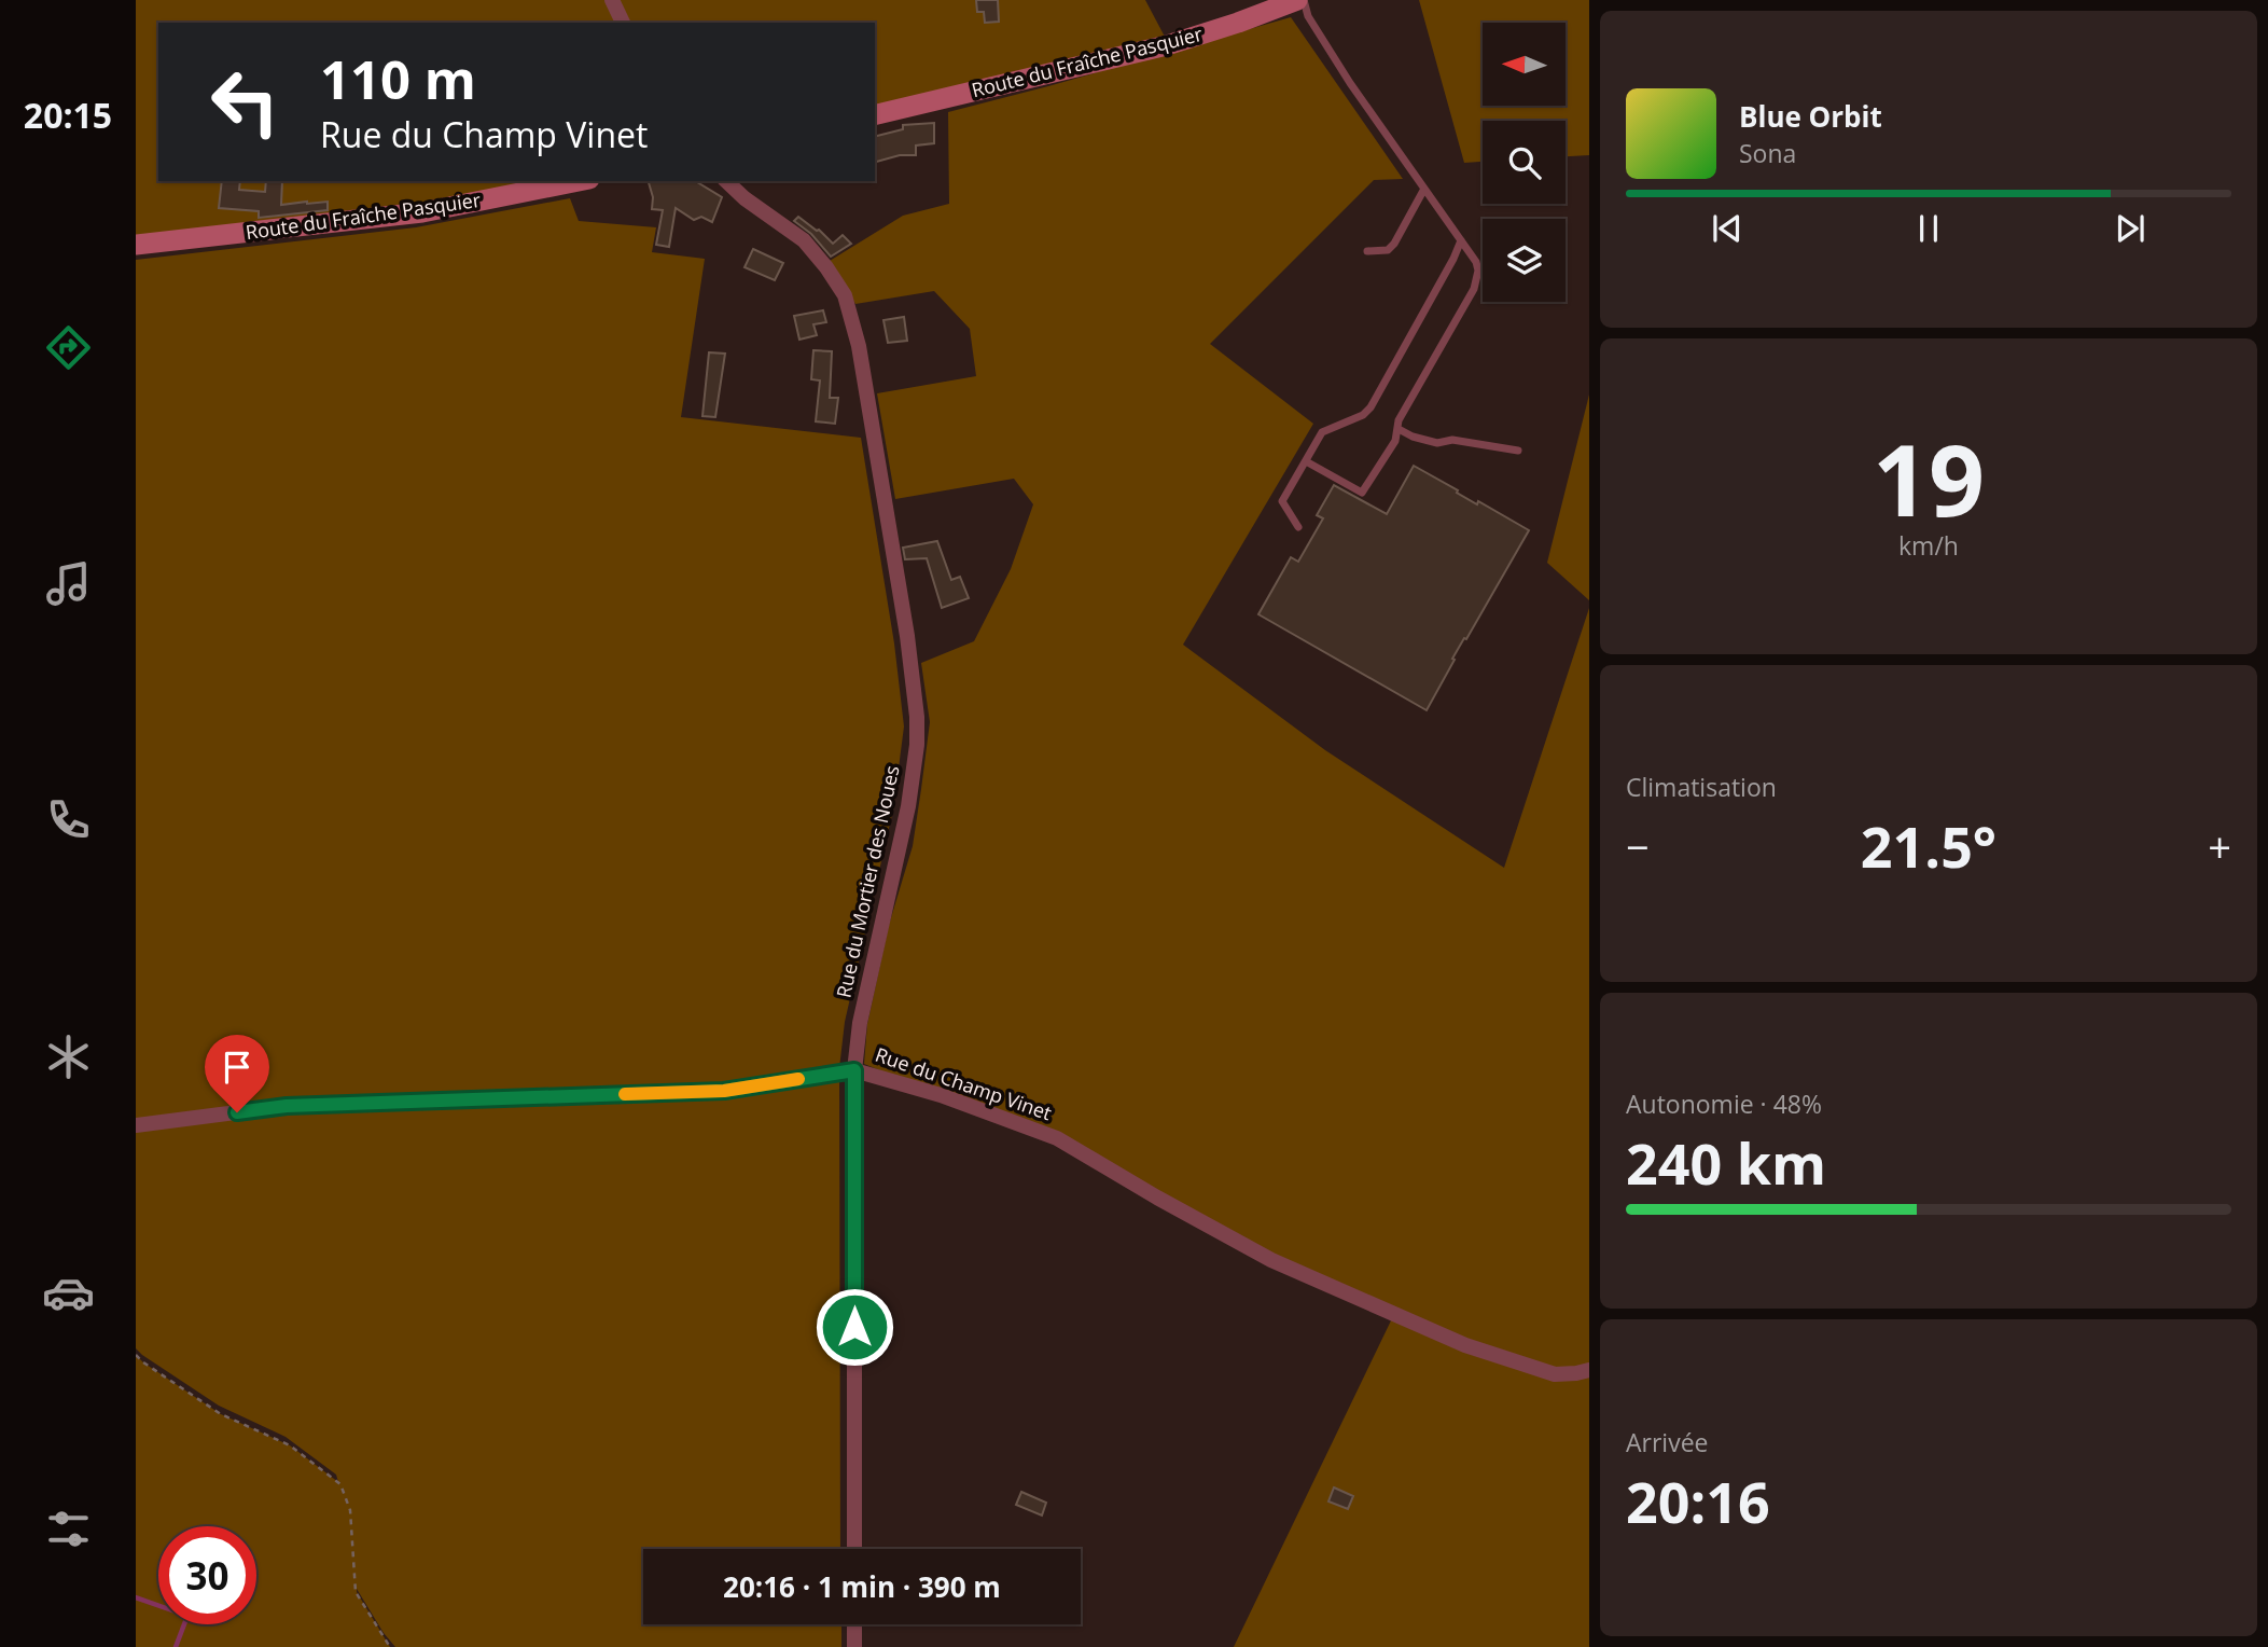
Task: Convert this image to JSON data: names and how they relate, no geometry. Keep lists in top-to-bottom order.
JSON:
{
  "streets": {
    "main road": ["Route du Fraîche Pasquier"],
    "street": ["Rue du Mortier des Noues", "Rue du Champ Vinet"]
  },
  "crossings": [
    ["Rue du Mortier des Noues", "Rue du Champ Vinet"]
  ],
  "north": "left",
  "page": {
    "tabs": "20:15",
    "turn": ["110 m", "Rue du Champ Vinet"],
    "song": ["Blue Orbit", "Sona"],
    "tile": [
      ["19", "km/h"],
      "Climatisation",
      ["Autonomie · 48%", "240 km"],
      ["Arrivée", "20:16"]
    ],
    "heat": ["−", "21.5°", "+"],
    "limit": "30",
    "trip": "20:16 · 1 min · 390 m"
  }
}
